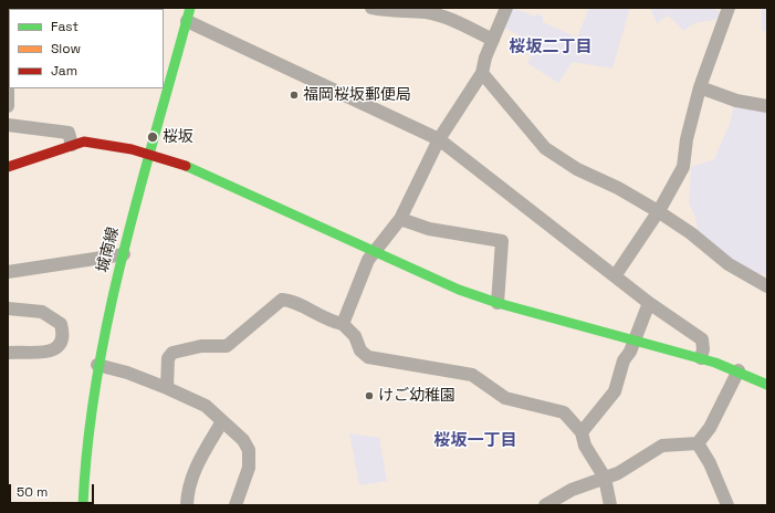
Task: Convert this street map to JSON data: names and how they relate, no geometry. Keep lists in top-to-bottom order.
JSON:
{
  "streets": {
    "street": ["城南線"]
  },
  "districts": ["桜坂二丁目", "桜坂一丁目"],
  "places": ["福岡桜坂郵便局", "桜坂", "けご幼稚園"],
  "legend": ["Fast", "Slow", "Jam"],
  "scale_bar": "50 m"
}
